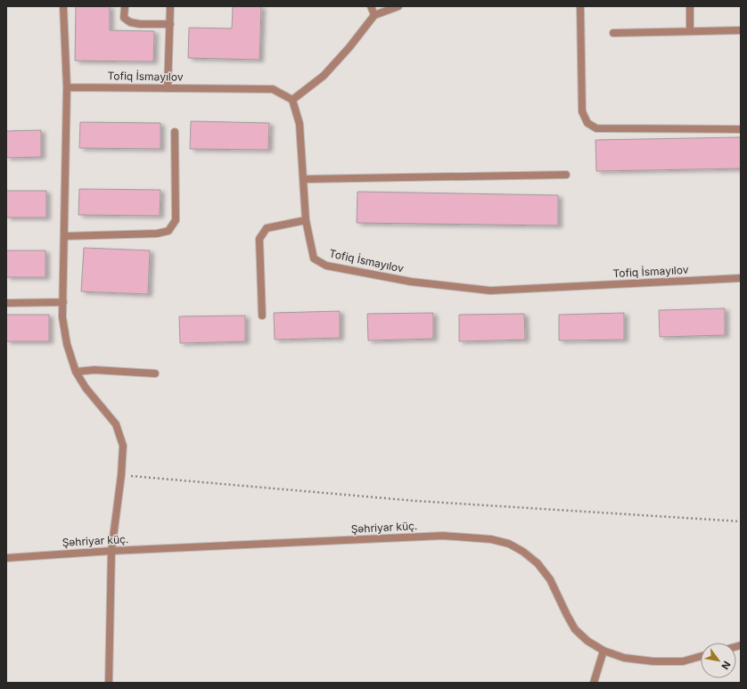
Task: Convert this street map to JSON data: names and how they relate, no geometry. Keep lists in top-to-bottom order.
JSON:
{
  "streets": {
    "street": ["Tofiq İsmayılov", "Şəhriyar küç."]
  },
  "north": "bottom right"
}
